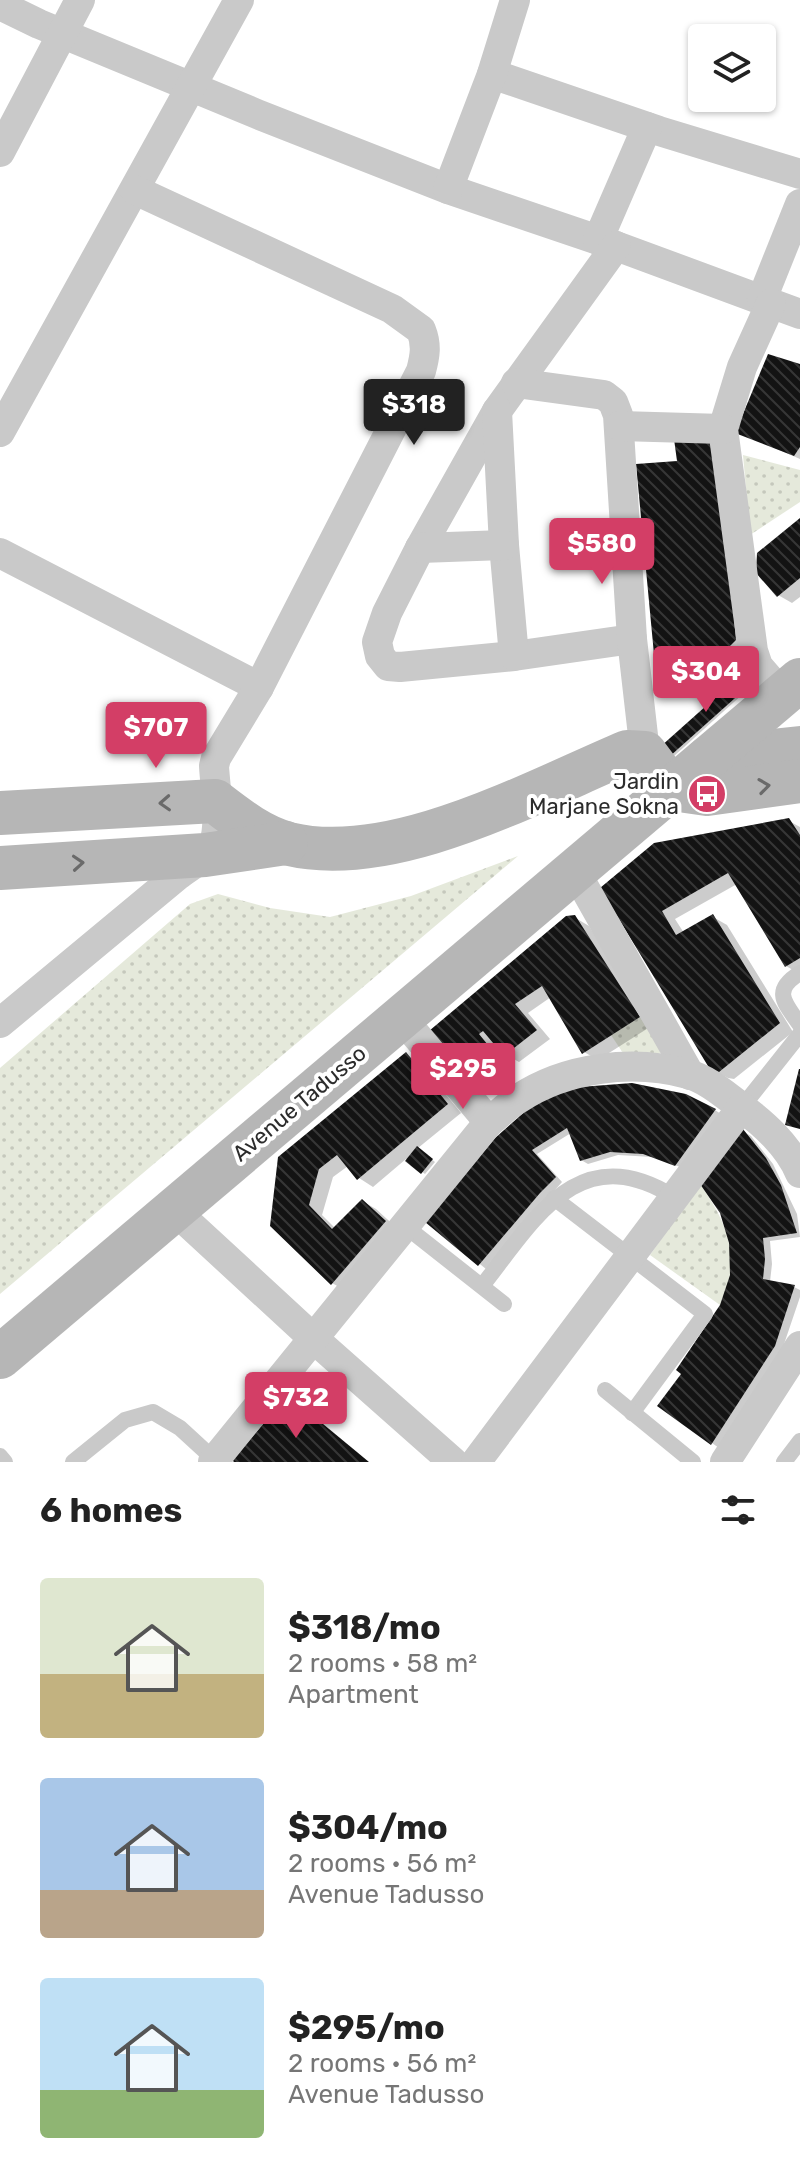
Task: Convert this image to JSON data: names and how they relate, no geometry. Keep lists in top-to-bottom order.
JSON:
{
  "streets": {
    "street": ["Avenue Tadusso"]
  },
  "places": {
    "bus stop": ["Jardin Marjane Sokna"]
  },
  "page": {
    "price": [
      "$318",
      "$580",
      "$304",
      "$707",
      "$295",
      "$732"
    ],
    "heading": "6 homes",
    "list": [
      {
        "name": "$318/mo",
        "note": "2 rooms · 58 m² · Apartment"
      },
      {
        "name": "$304/mo",
        "note": "2 rooms · 56 m² · Avenue Tadusso"
      },
      {
        "name": "$295/mo",
        "note": "2 rooms · 56 m² · Avenue Tadusso"
      }
    ]
  }
}
